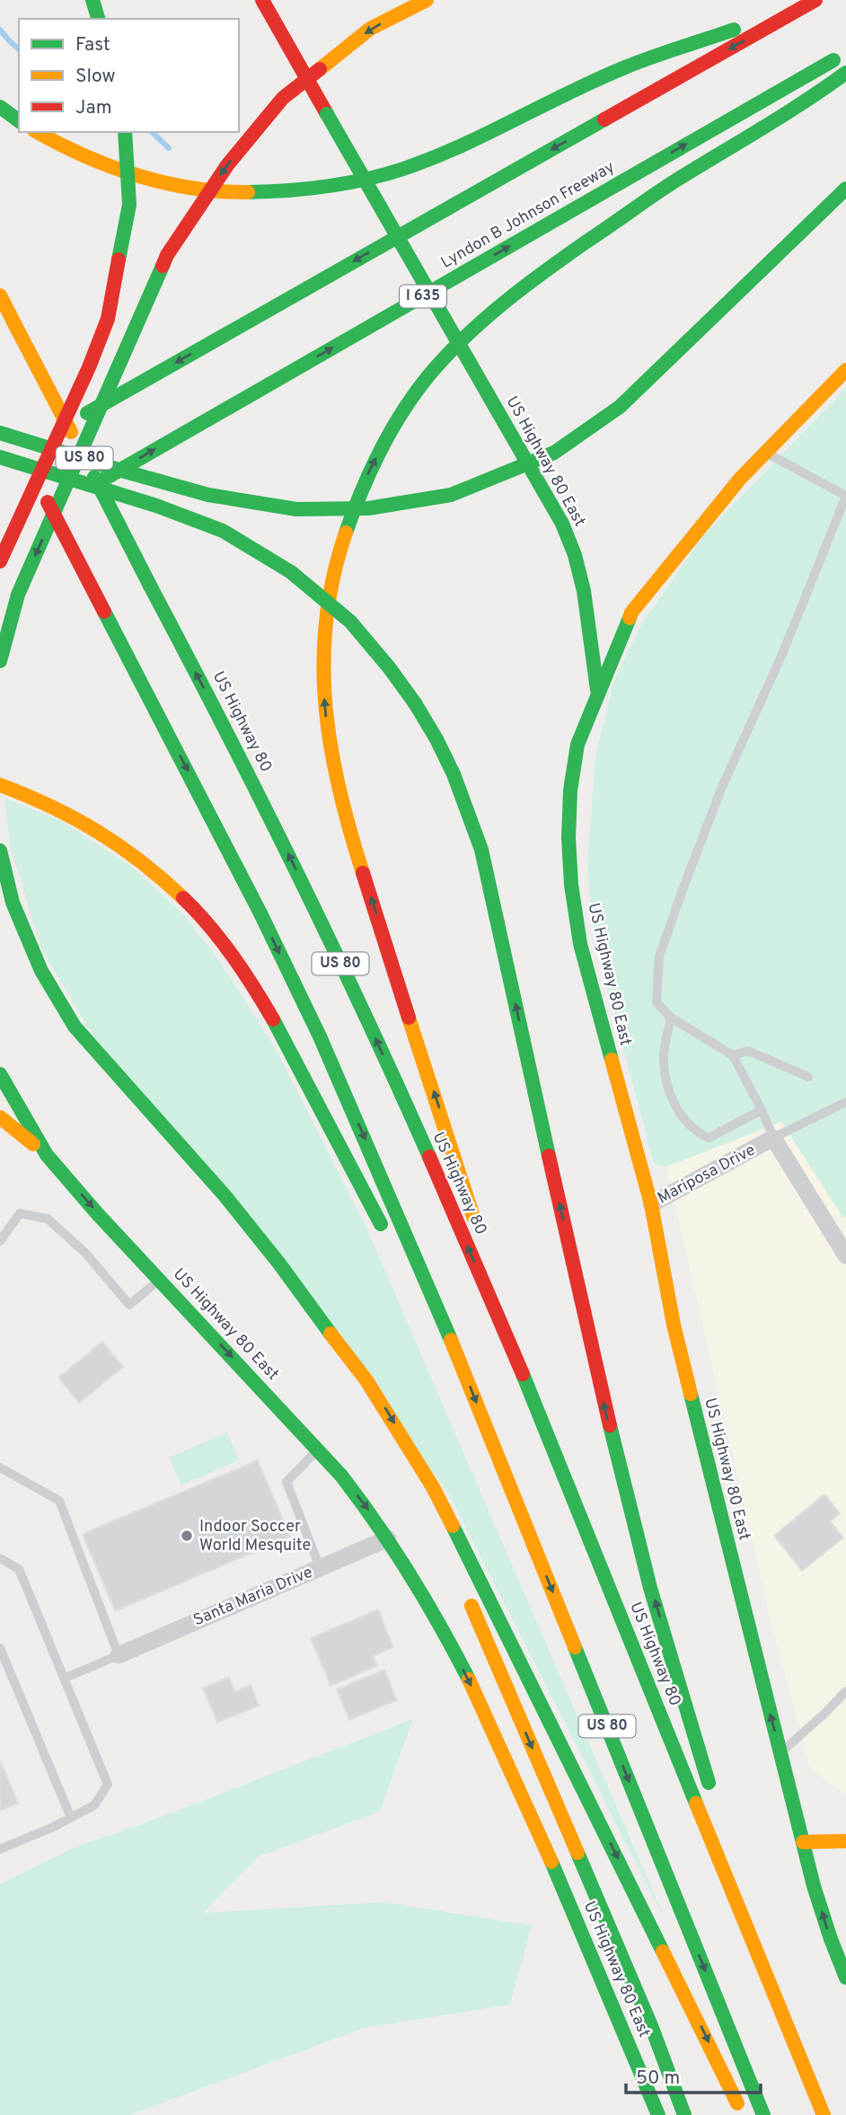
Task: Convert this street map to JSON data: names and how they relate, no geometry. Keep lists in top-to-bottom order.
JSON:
{
  "streets": {
    "main road": [
      "Lyndon B Johnson Freeway",
      "I 635",
      "US 80",
      "US Highway 80 East",
      "US Highway 80"
    ],
    "street": ["Mariposa Drive", "Santa Maria Drive"]
  },
  "crossings": [
    ["US Highway 80 East", "Mariposa Drive"],
    ["US Highway 80 East", "Santa Maria Drive"]
  ],
  "places": ["Indoor Soccer World Mesquite"],
  "legend": ["Fast", "Slow", "Jam"],
  "scale_bar": "50 m"
}
